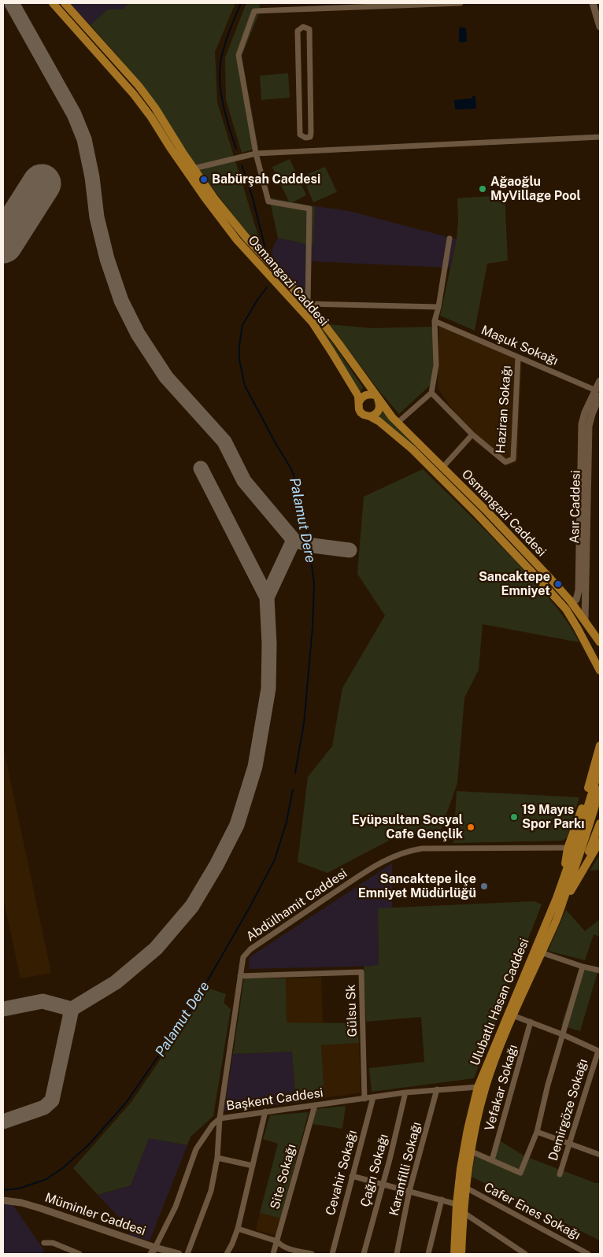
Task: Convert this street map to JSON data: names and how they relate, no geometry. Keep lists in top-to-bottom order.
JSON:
{
  "streets": {
    "main road": ["Osmangazi Caddesi", "Ulubatlı Hasan Caddesi"],
    "street": [
      "Maşuk Sokağı",
      "Haziran Sokağı",
      "Asır Caddesi",
      "Abdülhamit Caddesi",
      "Gülsu Sk",
      "Vefakar Sokağı",
      "Başkent Caddesi",
      "Demirgöze Sokağı",
      "Karanfilli Sokağı",
      "Çağrı Sokağı",
      "Cevahir Sokağı",
      "Site Sokağı",
      "Cafer Enes Sokağı",
      "Müminler Caddesi"
    ]
  },
  "crossings": [
    ["Osmangazi Caddesi", "Asır Caddesi"],
    ["Maşuk Sokağı", "Haziran Sokağı"],
    ["Maşuk Sokağı", "Asır Caddesi"],
    ["Abdülhamit Caddesi", "Gülsu Sk"],
    ["Abdülhamit Caddesi", "Başkent Caddesi"],
    ["Ulubatlı Hasan Caddesi", "Başkent Caddesi"],
    ["Ulubatlı Hasan Caddesi", "Cafer Enes Sokağı"],
    ["Gülsu Sk", "Başkent Caddesi"],
    ["Başkent Caddesi", "Karanfilli Sokağı"],
    ["Başkent Caddesi", "Çağrı Sokağı"],
    ["Başkent Caddesi", "Cevahir Sokağı"],
    ["Başkent Caddesi", "Site Sokağı"],
    ["Başkent Caddesi", "Müminler Caddesi"]
  ],
  "water": ["Palamut Dere"],
  "places": [
    "Babürşah Caddesi",
    "Ağaoğlu MyVillage Pool",
    "Sancaktepe Emniyet",
    "19 Mayıs Spor Parkı",
    "Eyüpsultan Sosyal Cafe Gençlik",
    "Sancaktepe İlçe Emniyet Müdürlüğü"
  ]
}
